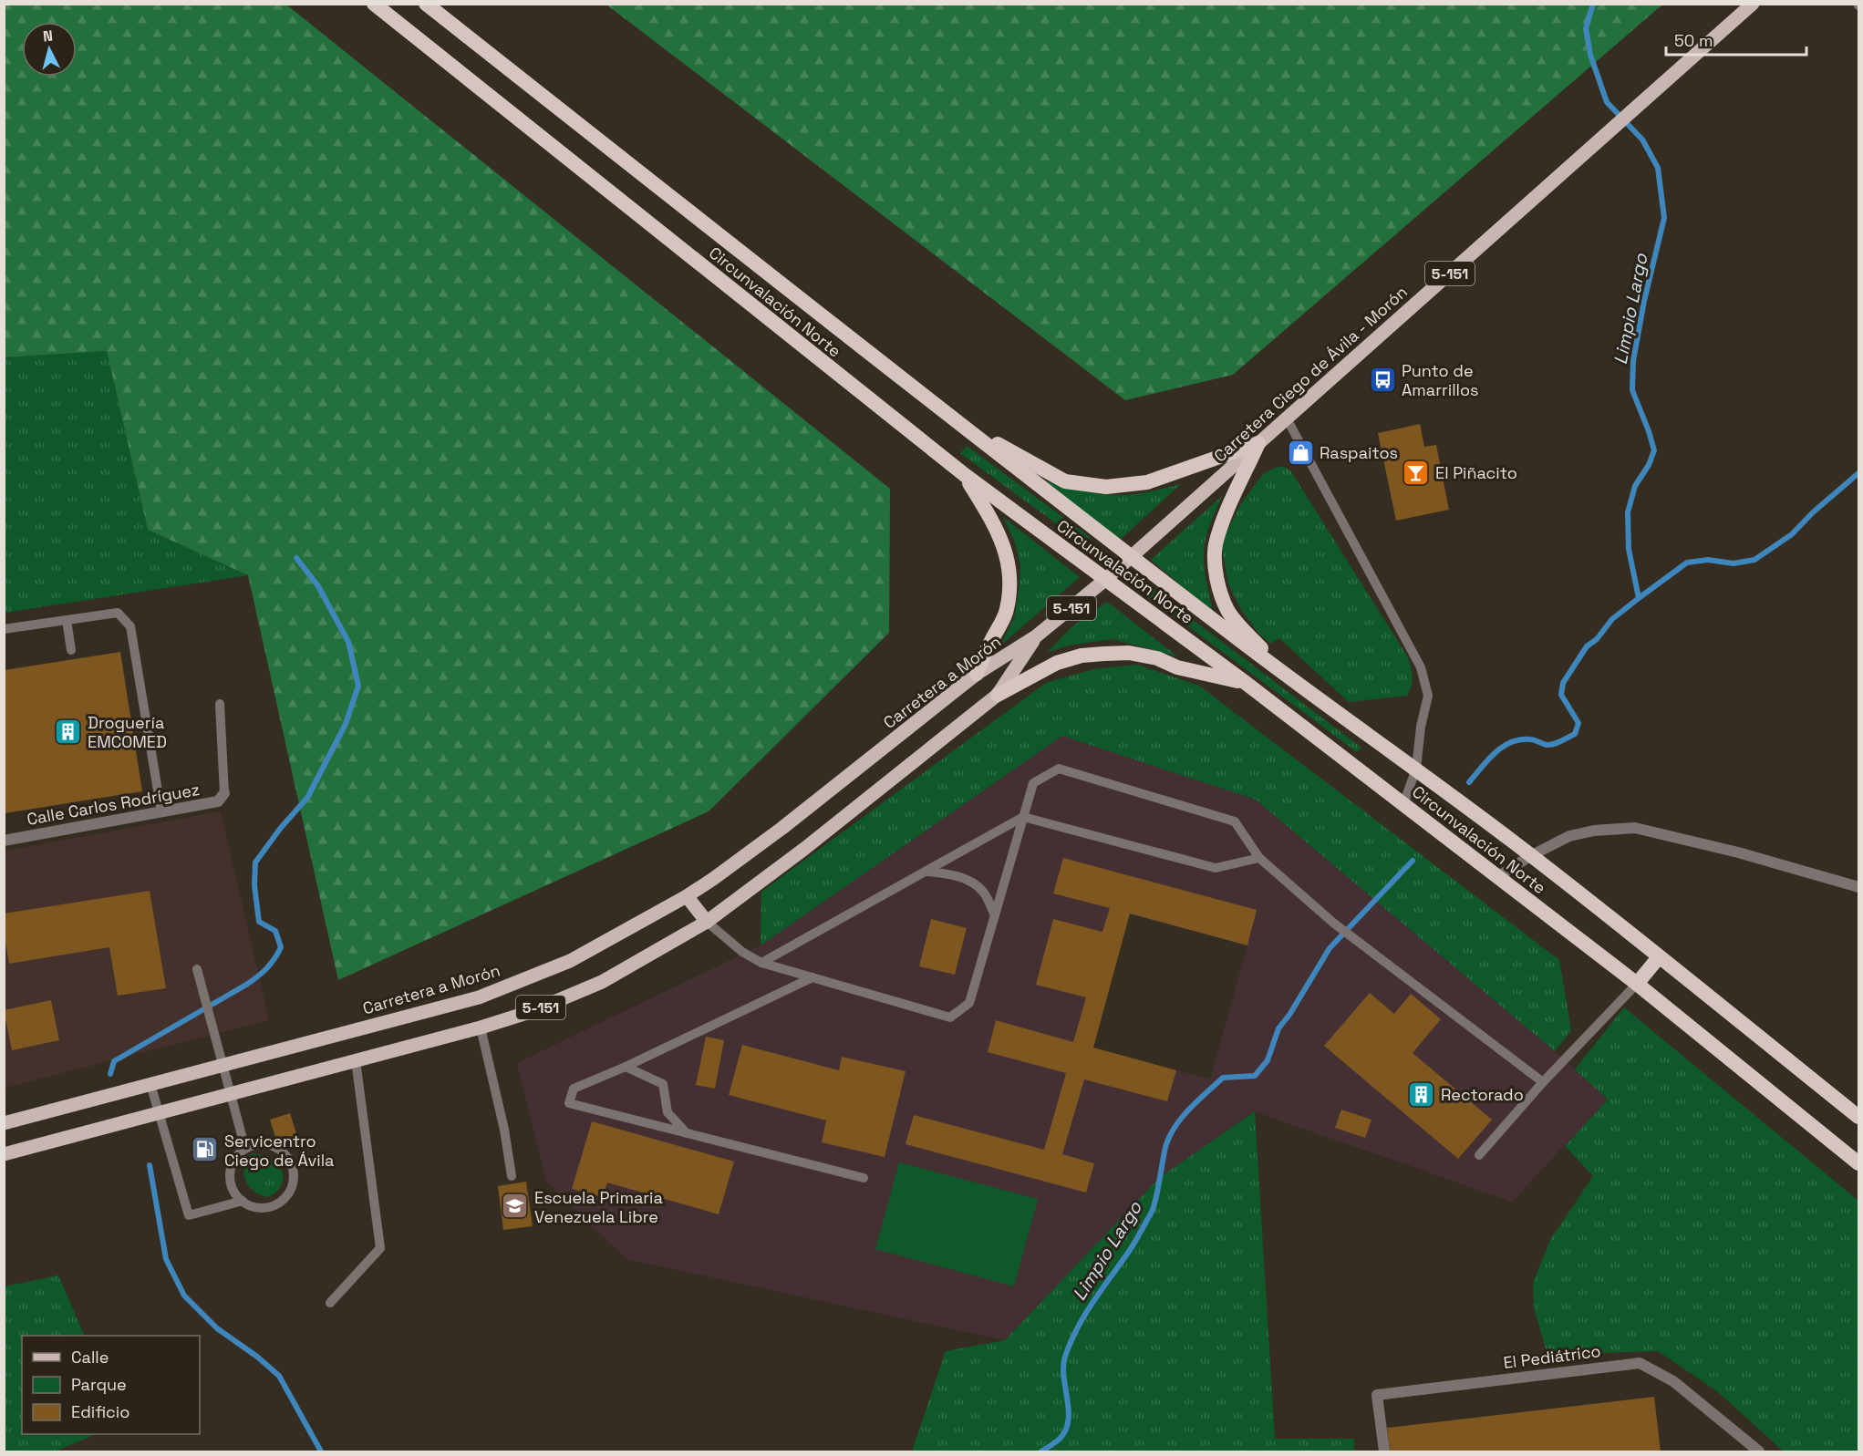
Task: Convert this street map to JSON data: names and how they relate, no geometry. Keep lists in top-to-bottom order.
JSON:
{
  "streets": {
    "highway": ["Circunvalación Norte"],
    "main road": ["5-151", "Carretera Ciego de Ávila - Morón", "Carretera a Morón"],
    "street": ["Calle Carlos Rodríguez", "El Pediátrico"]
  },
  "crossings": [
    ["Circunvalación Norte", "Carretera Ciego de Ávila - Morón"],
    ["Carretera Ciego de Ávila - Morón", "Carretera a Morón"]
  ],
  "water": ["Limpio Largo"],
  "places": {
    "bus stop": ["Punto de Amarrillos"],
    "shop": ["Raspaitos"],
    "bar": ["El Piñacito"],
    "building": ["Droguería EMCOMED", "Rectorado"],
    "fuel station": ["Servicentro Ciego de Ávila"],
    "school or university": ["Escuela Primaria Venezuela Libre"]
  },
  "legend": ["Calle", "Parque", "Edificio"],
  "scale_bar": "50 m",
  "north": "top"
}
